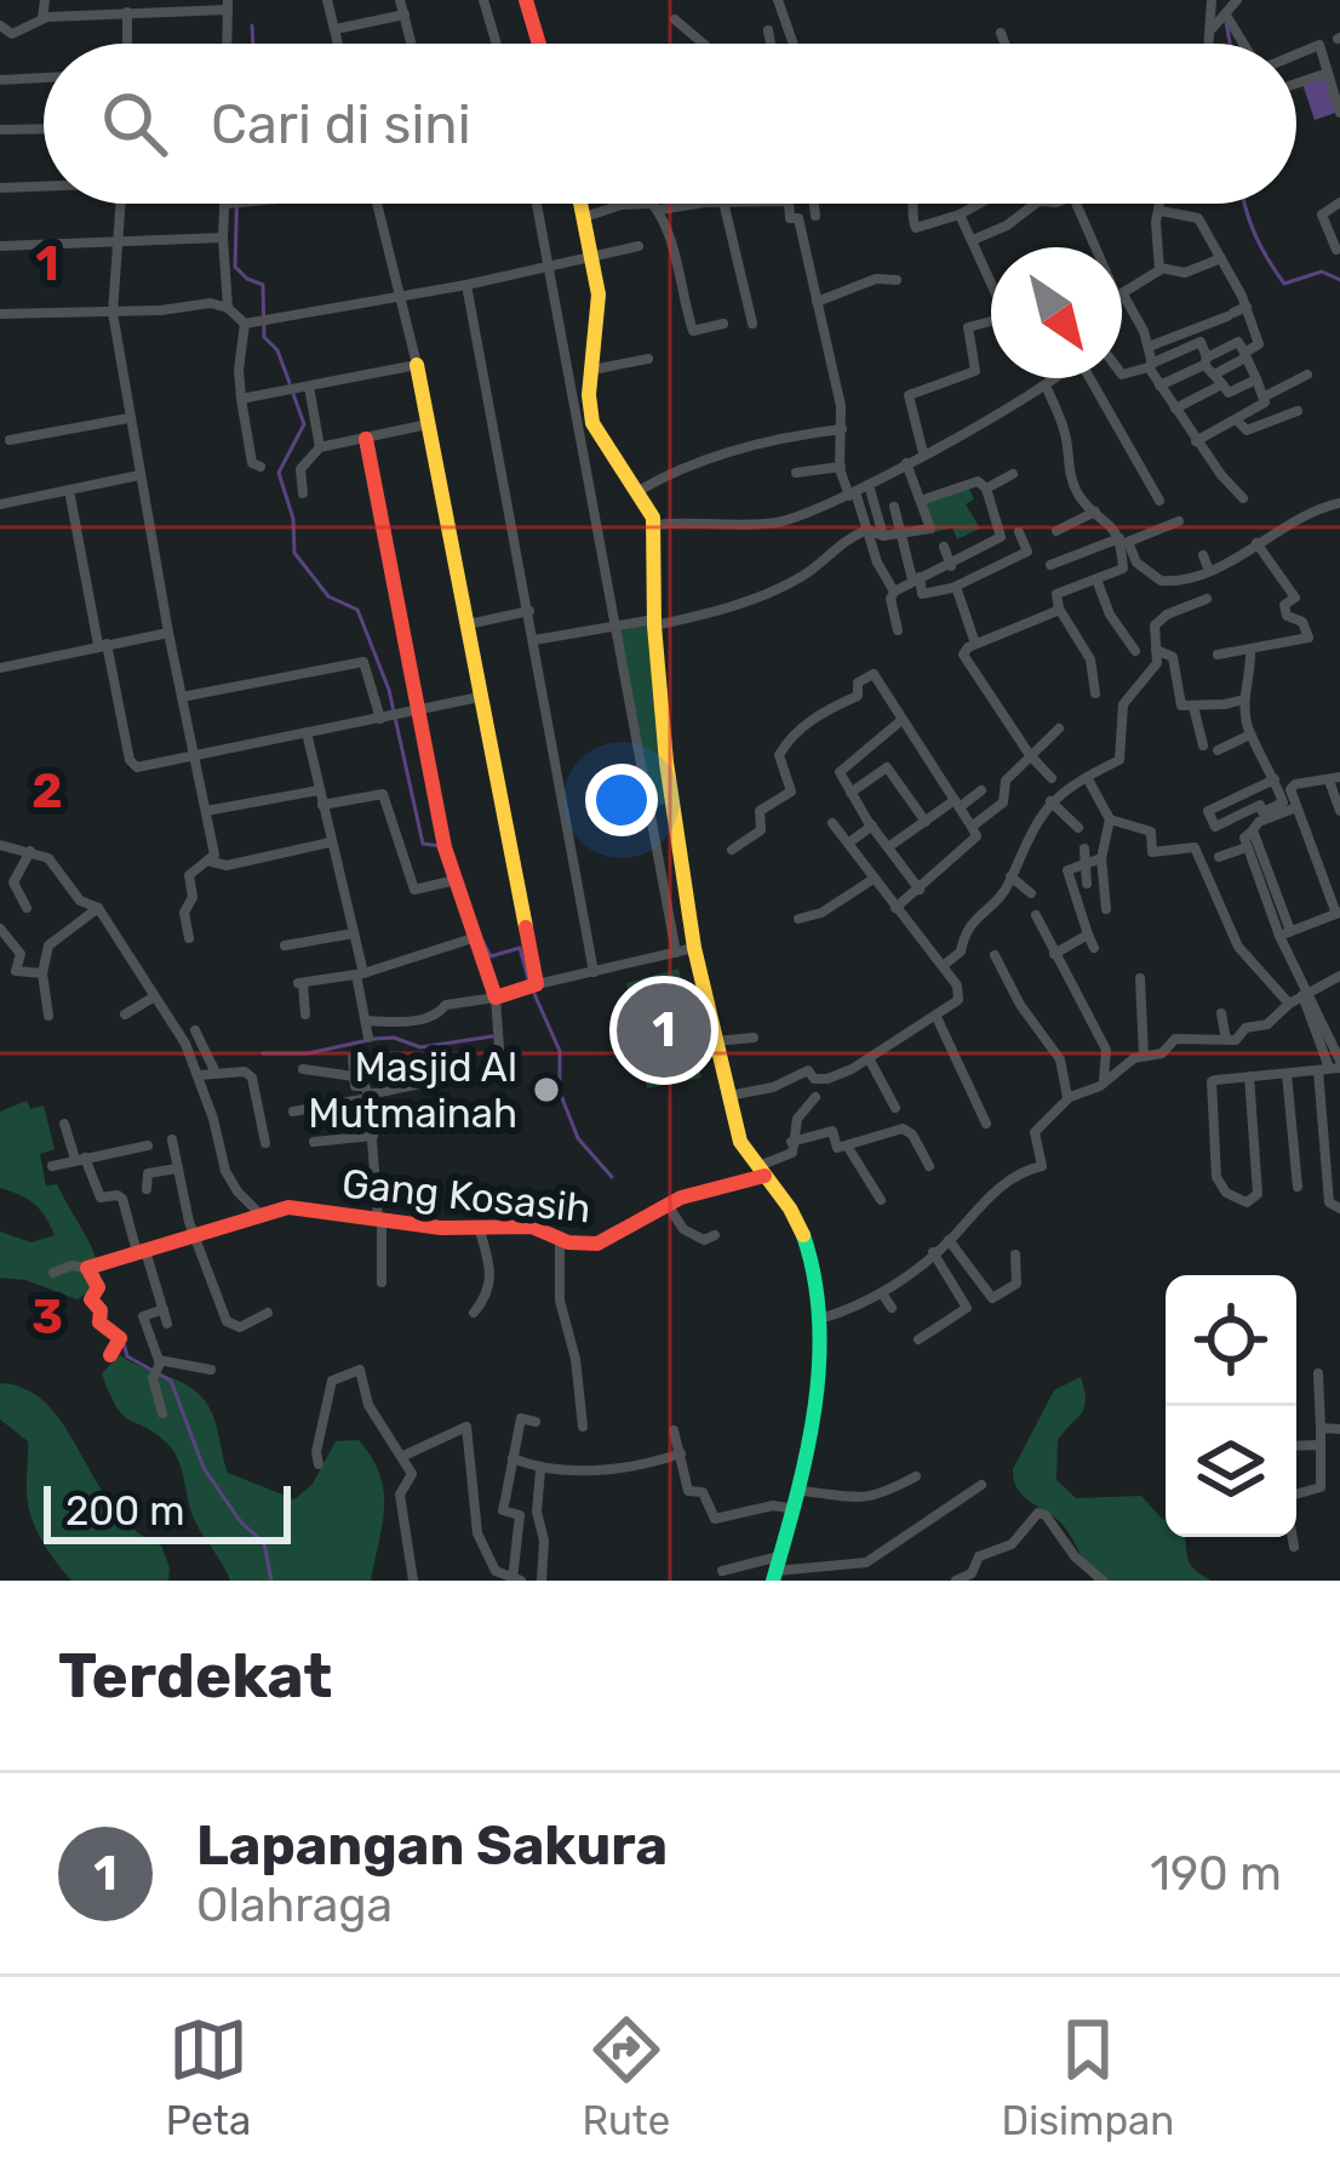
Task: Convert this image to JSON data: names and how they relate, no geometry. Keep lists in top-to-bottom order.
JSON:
{
  "streets": {
    "street": ["Gang Kosasih"]
  },
  "places": ["Masjid Al Mutmainah"],
  "scale_bar": "200 m",
  "north": "bottom right",
  "page": {
    "search": "Cari di sini",
    "pins": "1",
    "scale": "200 m",
    "heading": "Terdekat",
    "list": [
      {
        "mark": "1",
        "name": "Lapangan Sakura",
        "note": "Olahraga",
        "value": "190 m"
      }
    ],
    "nav": ["Peta", "Rute", "Disimpan"]
  },
  "grid": {
    "rows": ["1", "2", "3"]
  }
}
